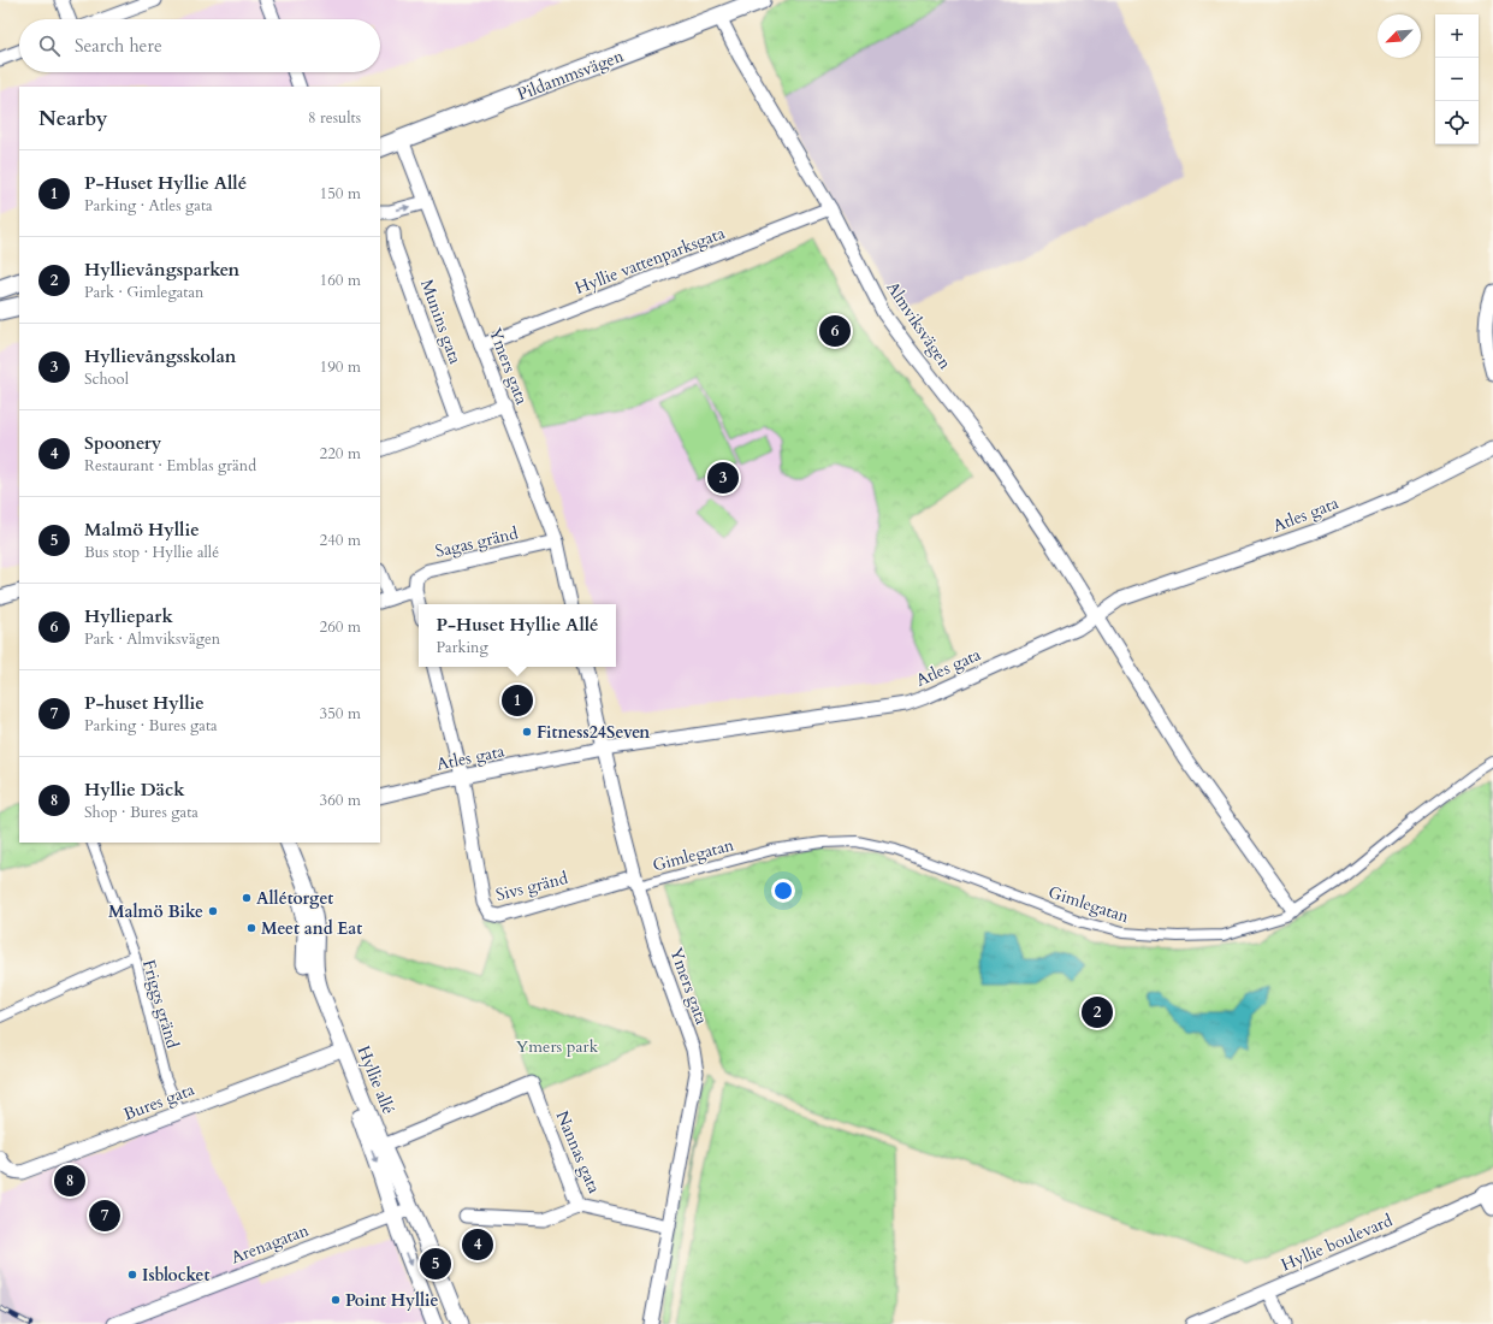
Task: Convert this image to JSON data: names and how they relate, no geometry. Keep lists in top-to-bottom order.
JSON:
{
  "streets": {
    "main road": ["Pildammsvägen"],
    "street": [
      "Hyllie vattenparksgata",
      "Munins gata",
      "Almviksvägen",
      "Ymers gata",
      "Atles gata",
      "Sagas gränd",
      "Gimlegatan",
      "Sivs gränd",
      "Friggs gränd",
      "Hyllie allé",
      "Bures gata",
      "Nannas gata",
      "Hyllie boulevard",
      "Arenagatan"
    ]
  },
  "crossings": [
    ["Pildammsvägen", "Almviksvägen"],
    ["Pildammsvägen", "Ymers gata"],
    ["Hyllie vattenparksgata", "Almviksvägen"],
    ["Hyllie vattenparksgata", "Ymers gata"],
    ["Almviksvägen", "Atles gata"],
    ["Almviksvägen", "Gimlegatan"],
    ["Ymers gata", "Atles gata"],
    ["Ymers gata", "Sagas gränd"],
    ["Ymers gata", "Gimlegatan"],
    ["Ymers gata", "Sivs gränd"],
    ["Ymers gata", "Nannas gata"],
    ["Atles gata", "Sivs gränd"],
    ["Gimlegatan", "Sivs gränd"],
    ["Friggs gränd", "Bures gata"],
    ["Hyllie allé", "Bures gata"],
    ["Hyllie allé", "Nannas gata"],
    ["Hyllie allé", "Arenagatan"]
  ],
  "parks": ["Ymers park"],
  "places": [
    "Fitness24Seven",
    "Allétorget",
    "Malmö Bike",
    "Meet and Eat",
    "Isblocket",
    "Point Hyllie"
  ],
  "north": "bottom left",
  "page": {
    "map_buttons": ["+", "−"],
    "search": "Search here",
    "heading": ["Nearby", "8 results"],
    "list": [
      {
        "mark": "1",
        "name": "P-Huset Hyllie Allé",
        "note": "Parking · Atles gata",
        "value": "150 m"
      },
      {
        "mark": "2",
        "name": "Hyllievångsparken",
        "note": "Park · Gimlegatan",
        "value": "160 m"
      },
      {
        "mark": "3",
        "name": "Hyllievångsskolan",
        "note": "School",
        "value": "190 m"
      },
      {
        "mark": "4",
        "name": "Spoonery",
        "note": "Restaurant · Emblas gränd",
        "value": "220 m"
      },
      {
        "mark": "5",
        "name": "Malmö Hyllie",
        "note": "Bus stop · Hyllie allé",
        "value": "240 m"
      },
      {
        "mark": "6",
        "name": "Hylliepark",
        "note": "Park · Almviksvägen",
        "value": "260 m"
      },
      {
        "mark": "7",
        "name": "P-huset Hyllie",
        "note": "Parking · Bures gata",
        "value": "350 m"
      },
      {
        "mark": "8",
        "name": "Hyllie Däck",
        "note": "Shop · Bures gata",
        "value": "360 m"
      }
    ],
    "pins": [
      "6",
      "3",
      "1",
      "2",
      "8",
      "7",
      "4",
      "5"
    ],
    "popup": ["P-Huset Hyllie Allé", "Parking"]
  }
}
